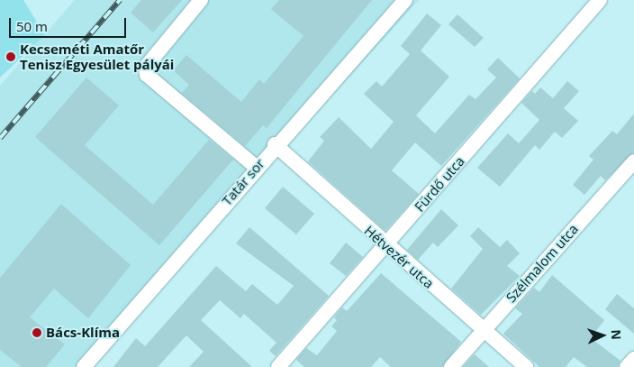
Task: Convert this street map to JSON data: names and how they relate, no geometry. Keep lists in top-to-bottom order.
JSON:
{
  "streets": {
    "street": [
      "Tatár sor",
      "Fürdő utca",
      "Hétvezér utca",
      "Szélmalom utca"
    ]
  },
  "crossings": [
    ["Tatár sor", "Hétvezér utca"],
    ["Fürdő utca", "Hétvezér utca"],
    ["Hétvezér utca", "Szélmalom utca"]
  ],
  "places": ["Kecseméti Amatőr Tenisz Egyesület pályái", "Bács-Klíma"],
  "scale_bar": "50 m",
  "north": "right"
}
